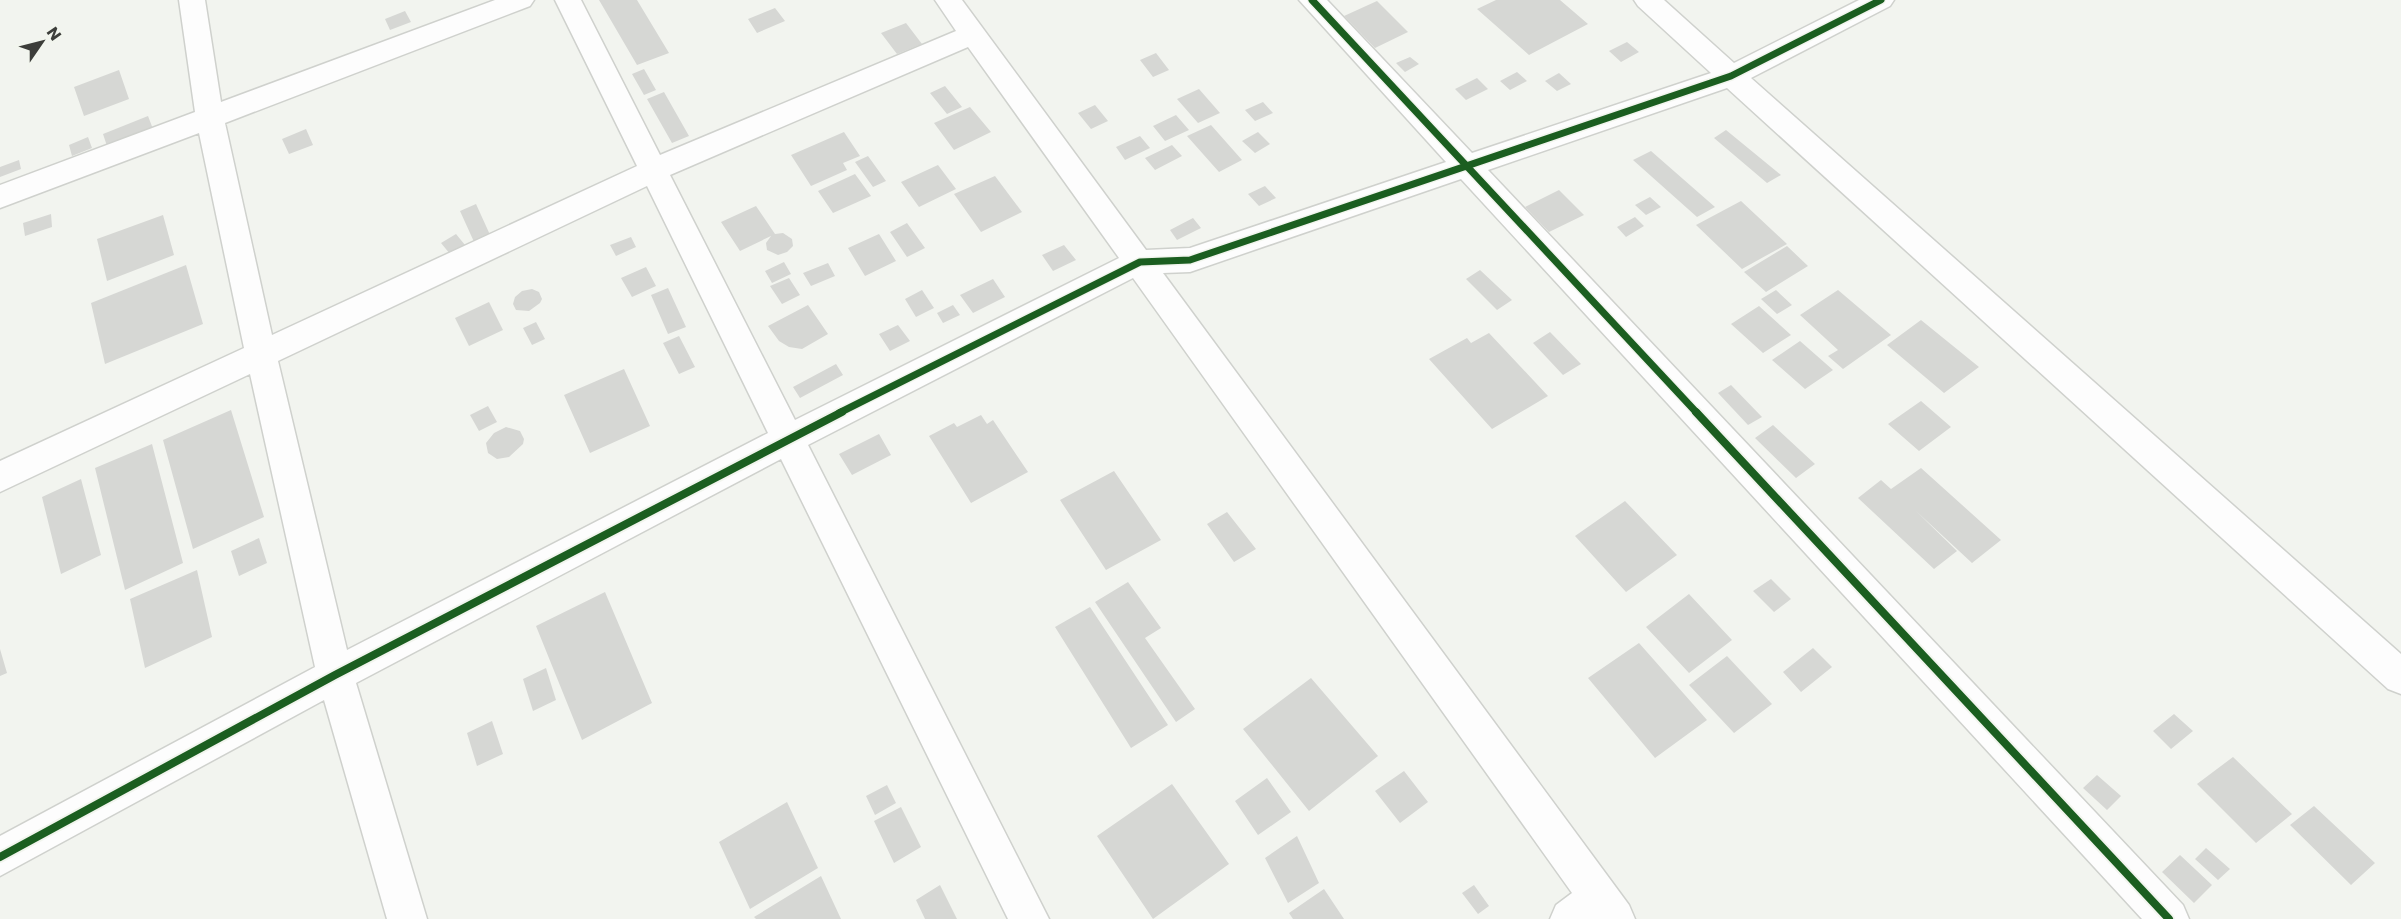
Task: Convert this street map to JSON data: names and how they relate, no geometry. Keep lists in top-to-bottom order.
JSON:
{
  "north": "top right"
}
